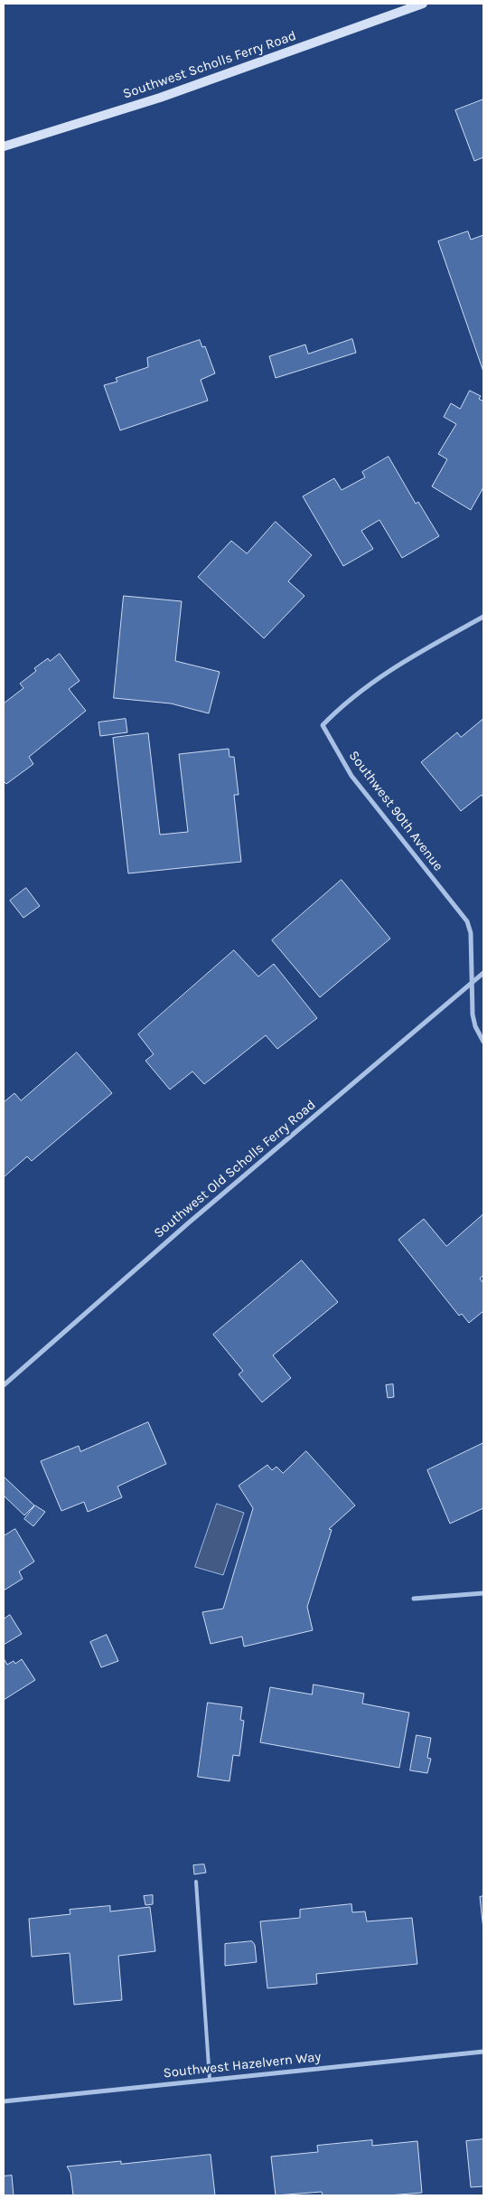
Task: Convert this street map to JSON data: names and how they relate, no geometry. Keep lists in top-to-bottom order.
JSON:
{
  "streets": {
    "main road": ["Southwest Scholls Ferry Road"],
    "street": ["Southwest 90th Avenue", "Southwest Old Scholls Ferry Road", "Southwest Hazelvern Way"]
  },
  "crossings": [
    ["Southwest 90th Avenue", "Southwest Old Scholls Ferry Road"]
  ]
}
